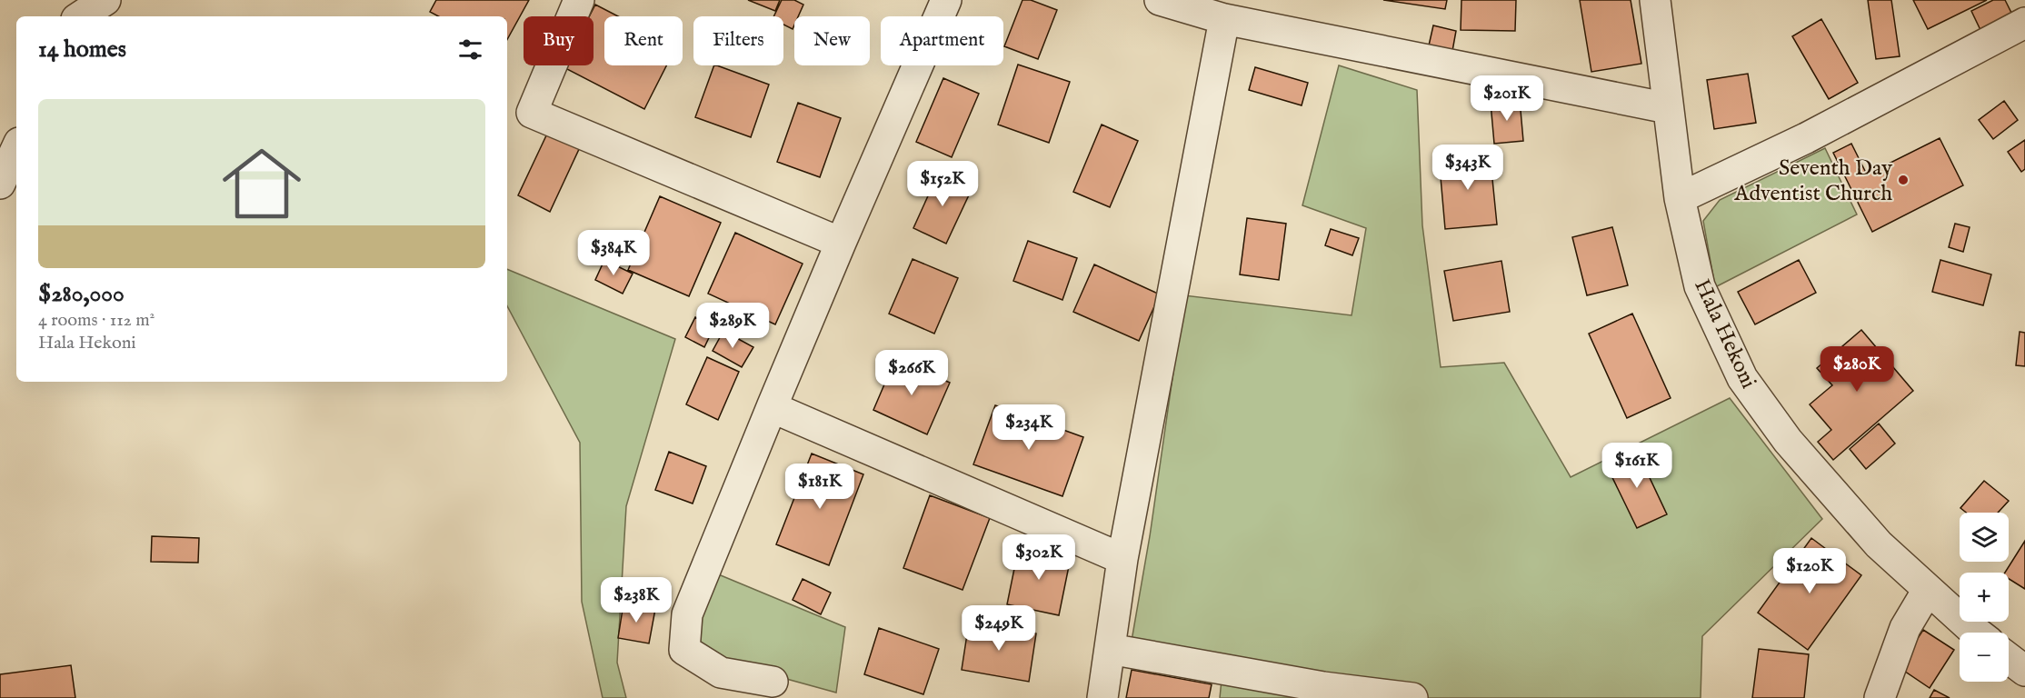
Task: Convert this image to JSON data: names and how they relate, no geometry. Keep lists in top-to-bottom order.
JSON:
{
  "streets": {
    "street": ["Hala Hekoni"]
  },
  "places": ["Seventh Day Adventist Church"],
  "page": {
    "chip": [
      "Buy",
      "Rent",
      "Filters",
      "New",
      "Apartment"
    ],
    "heading": "14 homes",
    "price": [
      "$201K",
      "$343K",
      "$152K",
      "$384K",
      "$289K",
      "$280K",
      "$266K",
      "$234K",
      "$161K",
      "$181K",
      "$302K",
      "$120K",
      "$238K",
      "$249K"
    ],
    "list": [
      {
        "name": "$280,000",
        "note": "4 rooms · 112 m² · Hala Hekoni"
      }
    ],
    "map_buttons": ["+", "−"]
  }
}
